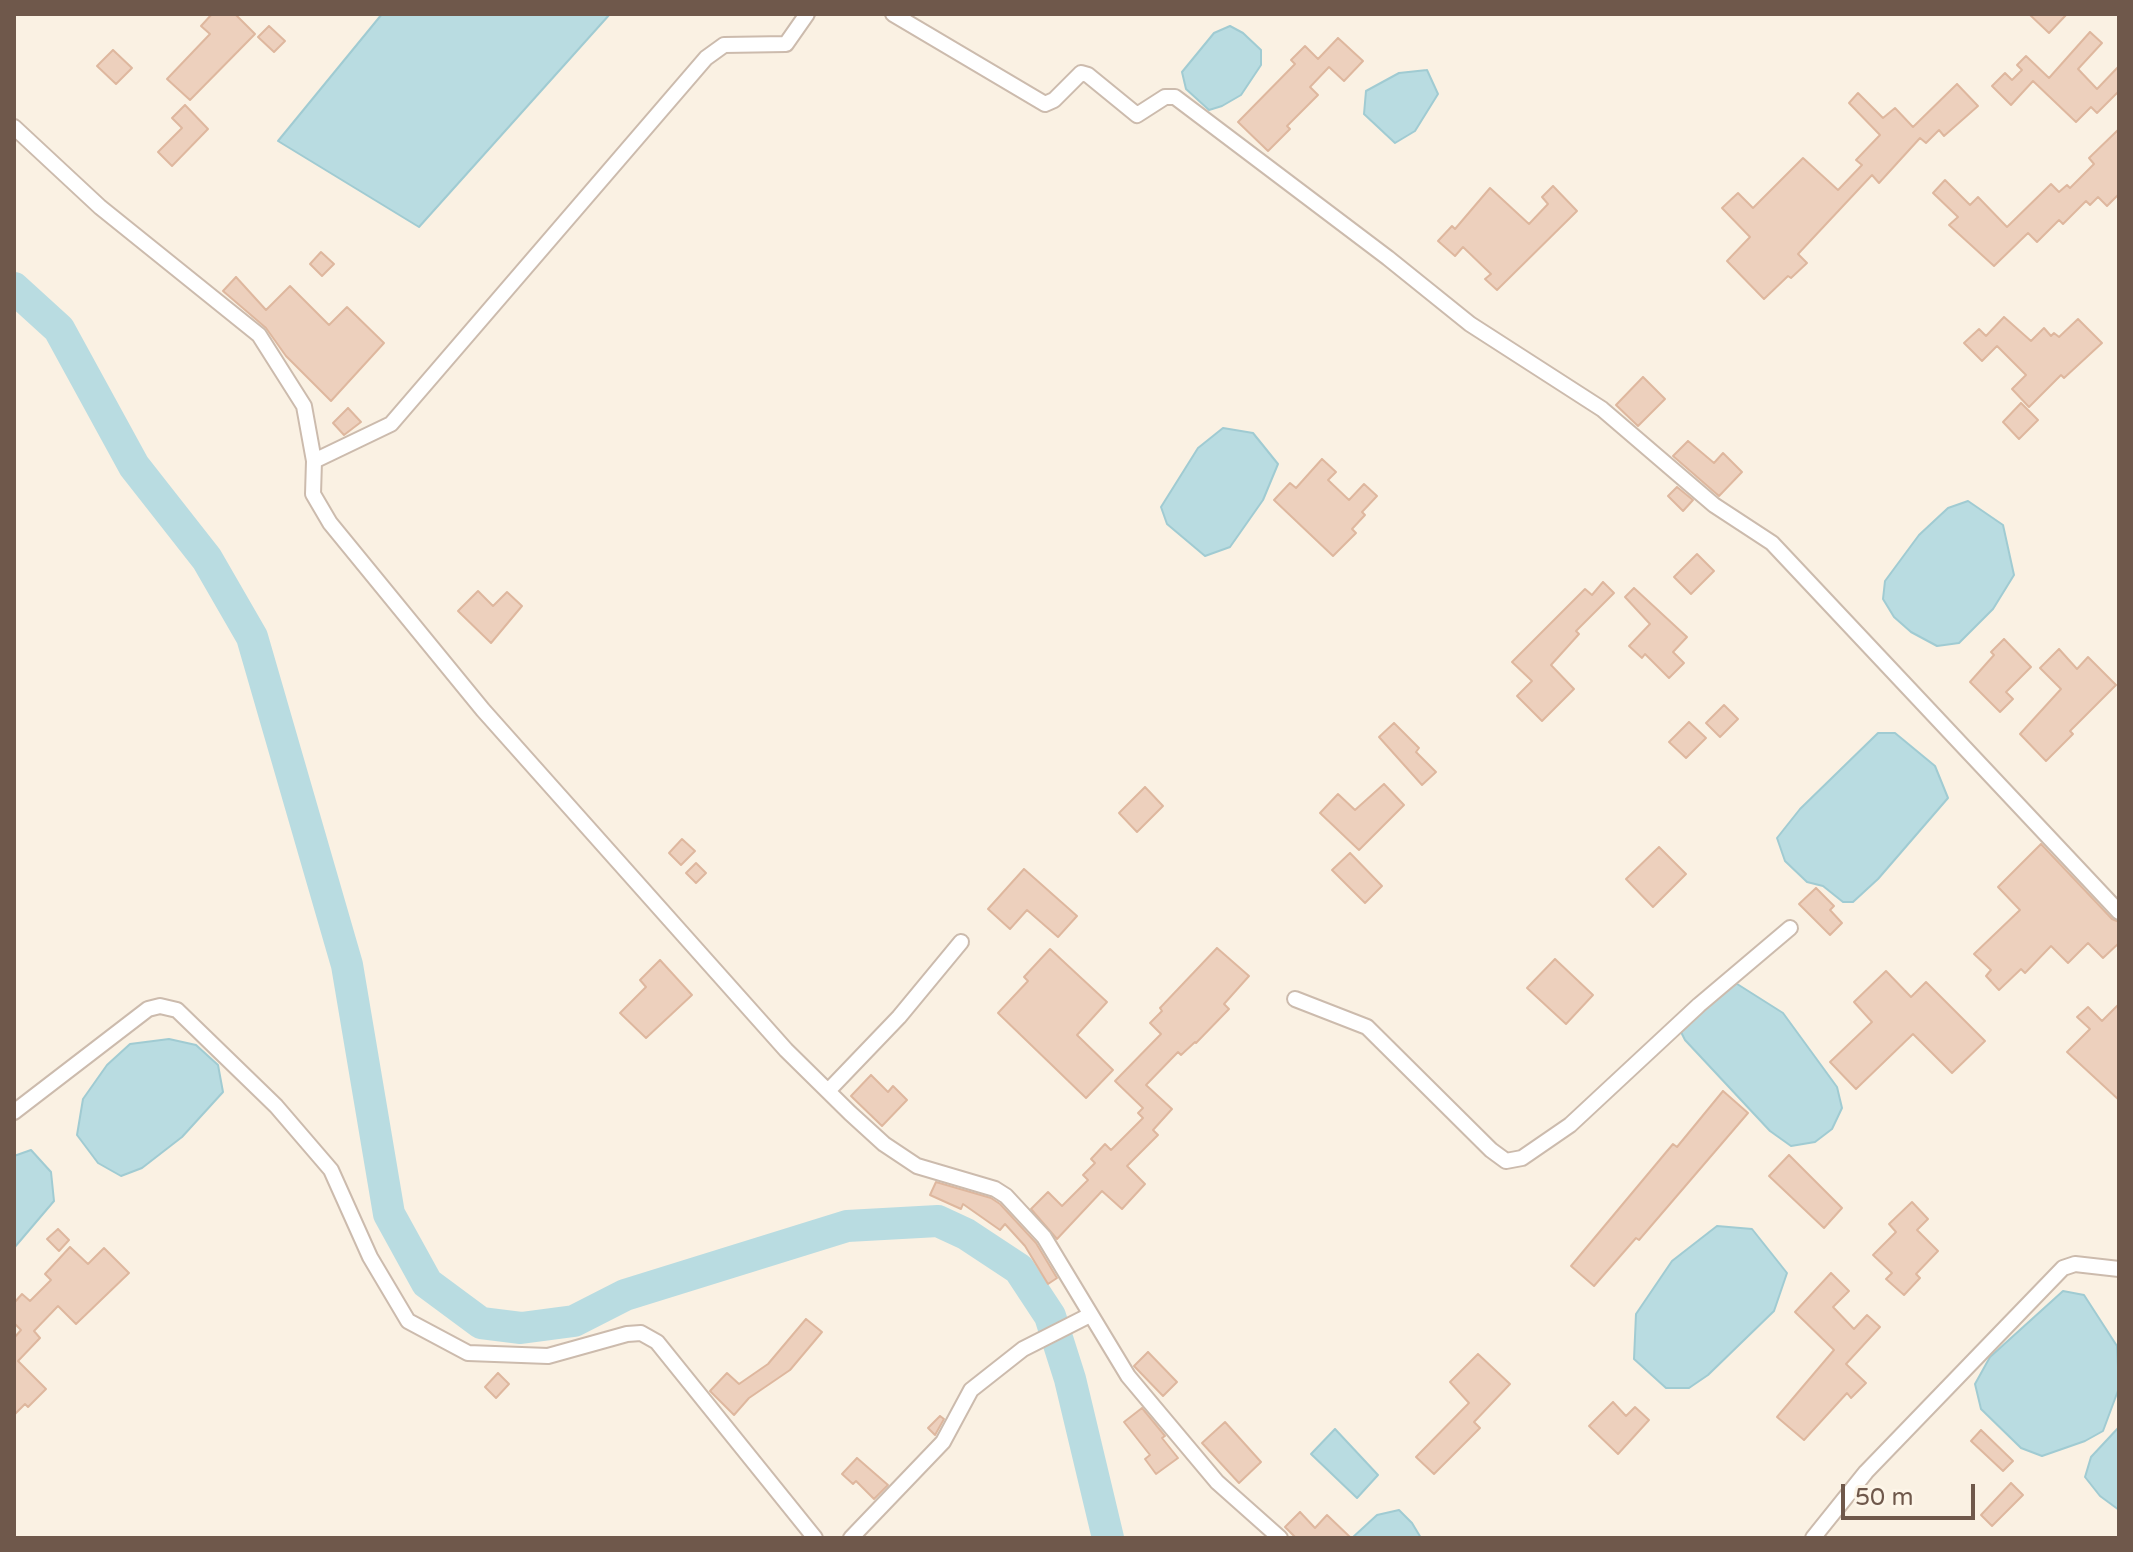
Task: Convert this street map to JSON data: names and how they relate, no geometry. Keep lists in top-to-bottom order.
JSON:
{
  "scale_bar": "50 m"
}
